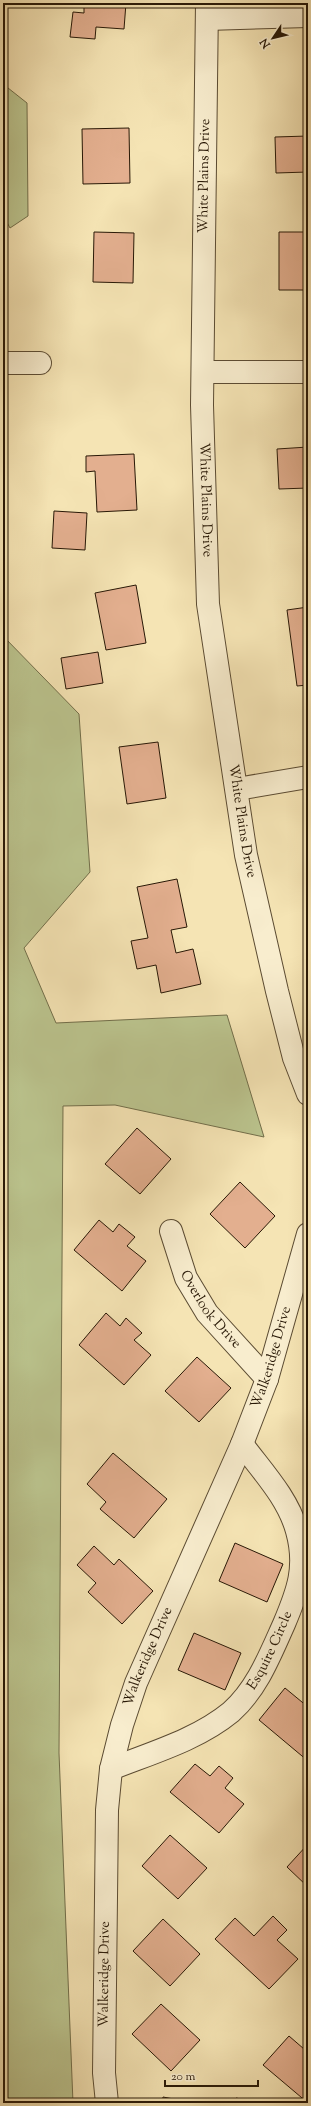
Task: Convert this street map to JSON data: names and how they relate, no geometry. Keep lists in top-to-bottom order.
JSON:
{
  "streets": {
    "street": [
      "White Plains Drive",
      "Overlook Drive",
      "Walkeridge Drive",
      "Esquire Circle"
    ]
  },
  "crossings": [
    ["Overlook Drive", "Walkeridge Drive"],
    ["Walkeridge Drive", "Esquire Circle"]
  ],
  "scale_bar": "20 m",
  "north": "bottom left"
}
